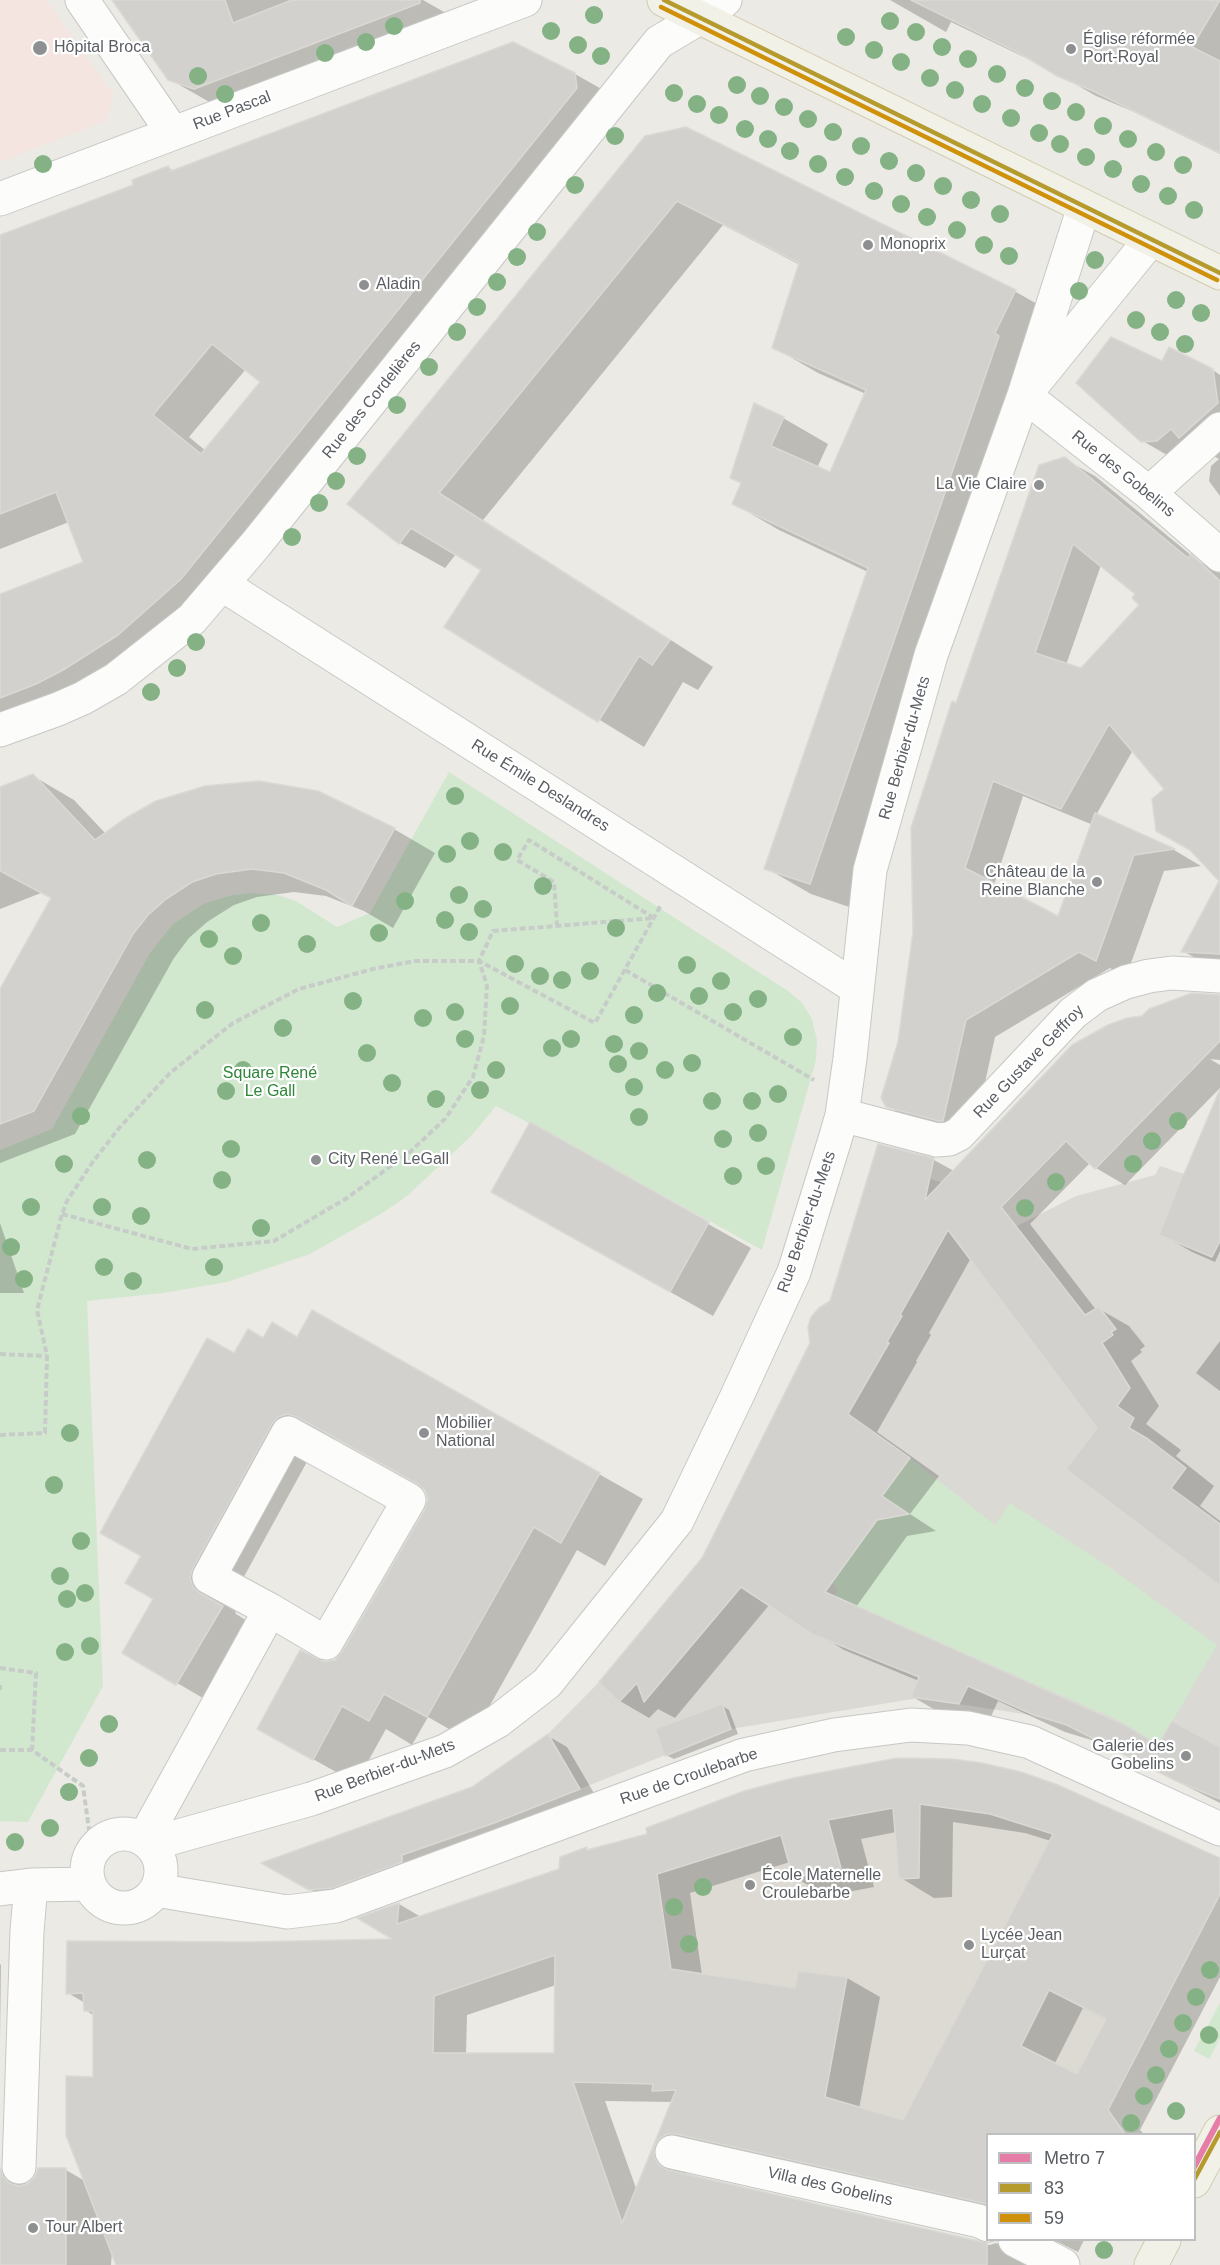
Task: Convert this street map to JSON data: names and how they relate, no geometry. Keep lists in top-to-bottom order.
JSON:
{
  "streets": {
    "street": [
      "Rue Pascal",
      "Rue des Cordelières",
      "Rue des Gobelins",
      "Rue Berbier-du-Mets",
      "Rue Émile Deslandres",
      "Rue Gustave Geffroy",
      "Rue de Croulebarbe",
      "Villa des Gobelins"
    ]
  },
  "crossings": [
    ["Rue des Cordelières", "Rue Émile Deslandres"],
    ["Rue des Gobelins", "Rue Berbier-du-Mets"],
    ["Rue Berbier-du-Mets", "Rue Émile Deslandres"],
    ["Rue Berbier-du-Mets", "Rue Gustave Geffroy"],
    ["Rue Berbier-du-Mets", "Rue de Croulebarbe"]
  ],
  "parks": ["Square René Le Gall"],
  "places": [
    "Hôpital Broca",
    "Église réformée Port-Royal",
    "Monoprix",
    "Aladin",
    "La Vie Claire",
    "Château de la Reine Blanche",
    "City René LeGall",
    "Mobilier National",
    "Galerie des Gobelins",
    "École Maternelle Croulebarbe",
    "Lycée Jean Lurçat",
    "Tour Albert"
  ],
  "lines": ["transit line 83", "transit line 59", "metro line 7"],
  "legend": ["Metro 7", "83", "59"]
}
